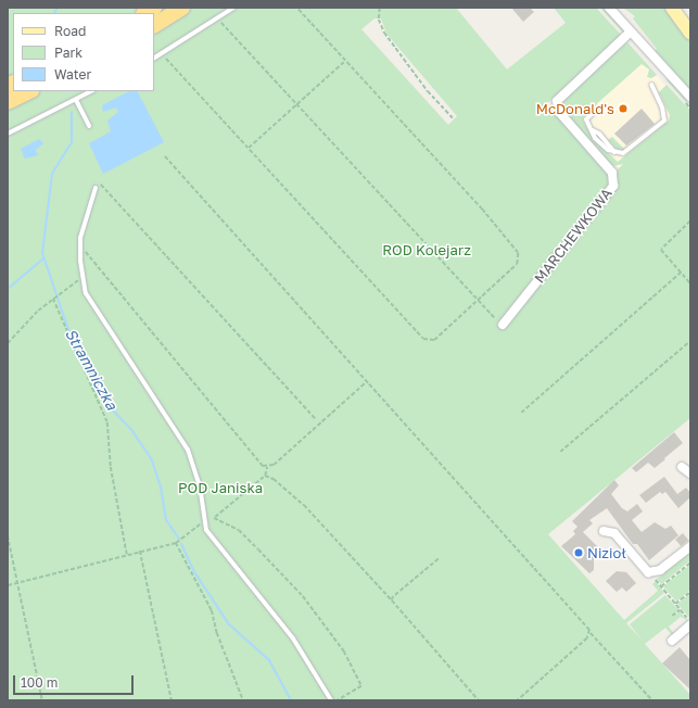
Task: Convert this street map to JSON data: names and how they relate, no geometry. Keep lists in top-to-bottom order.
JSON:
{
  "streets": {
    "street": ["MARCHEWKOWA"]
  },
  "water": ["Stramniczka"],
  "parks": ["ROD Kolejarz", "POD Janiska"],
  "places": ["McDonald's", "Nizioł"],
  "legend": ["Road", "Park", "Water"],
  "scale_bar": "100 m"
}
